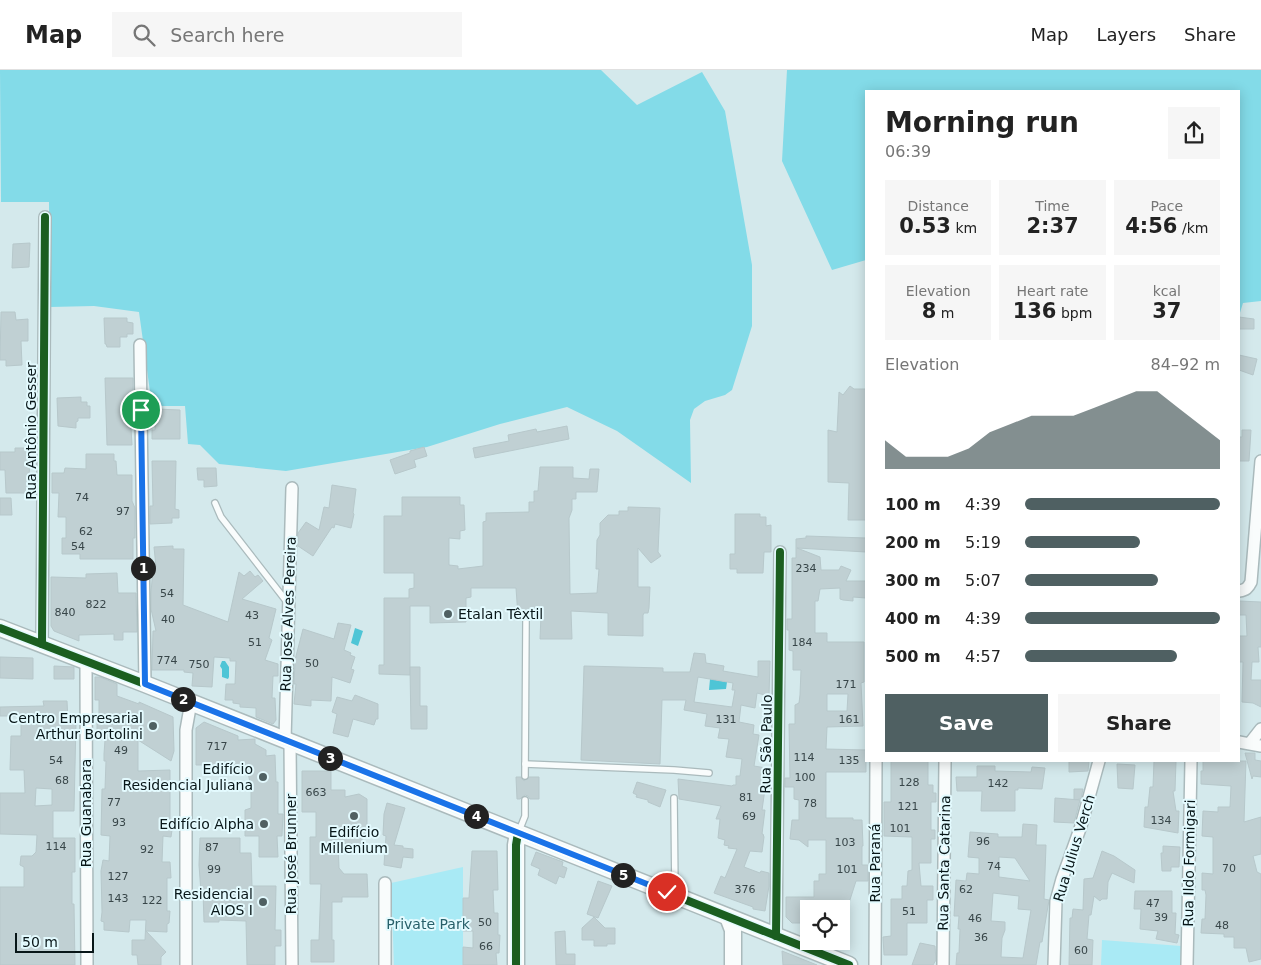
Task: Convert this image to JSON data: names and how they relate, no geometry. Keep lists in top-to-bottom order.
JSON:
{
  "streets": {
    "street": [
      "Rua Antônio Gesser",
      "Rua José Alves Pereira",
      "Rua São Paulo",
      "Rua Guanabara",
      "Rua Julius Verch",
      "Rua José Brunner",
      "Rua Paraná",
      "Rua Santa Catarina",
      "Rua Ildo Formigari"
    ]
  },
  "crossings": [
    ["Rua José Alves Pereira", "Rua José Brunner"]
  ],
  "parks": ["Private Park"],
  "places": [
    "Etalan Têxtil",
    "Centro Empresarial Arthur Bortolini",
    "Edifício Residencial Juliana",
    "Edifício Millenium",
    "Edifício Alpha",
    "Residencial AIOS I"
  ],
  "house_numbers": [
    "74",
    "97",
    "62",
    "54",
    "234",
    "54",
    "822",
    "840",
    "43",
    "40",
    "51",
    "184",
    "774",
    "50",
    "750",
    "171",
    "131",
    "161",
    "717",
    "49",
    "114",
    "54",
    "135",
    "100",
    "68",
    "128",
    "142",
    "663",
    "81",
    "77",
    "78",
    "121",
    "69",
    "134",
    "93",
    "101",
    "96",
    "103",
    "114",
    "87",
    "92",
    "74",
    "70",
    "99",
    "101",
    "127",
    "376",
    "62",
    "143",
    "122",
    "47",
    "51",
    "39",
    "46",
    "50",
    "48",
    "36",
    "66",
    "60"
  ],
  "scale_bar": "50 m",
  "page": {
    "header": "Map",
    "search": "Search here",
    "nav": ["Map", "Layers", "Share"],
    "heading": ["Morning run", "06:39"],
    "stats": [
      ["Distance", "0.53 km"],
      ["Time", "2:37"],
      ["Pace", "4:56 /km"],
      ["Elevation", "8 m"],
      ["Heart rate", "136 bpm"],
      ["kcal", "37"]
    ],
    "chart": ["Elevation", "84–92 m"],
    "list": [
      {
        "name": "100 m",
        "note": "4:39"
      },
      {
        "name": "200 m",
        "note": "5:19"
      },
      {
        "name": "300 m",
        "note": "5:07"
      },
      {
        "name": "400 m",
        "note": "4:39"
      },
      {
        "name": "500 m",
        "note": "4:57"
      }
    ],
    "pins": [
      "1",
      "2",
      "3",
      "4",
      "5"
    ],
    "buttons": ["Save", "Share"],
    "scale": "50 m"
  }
}
